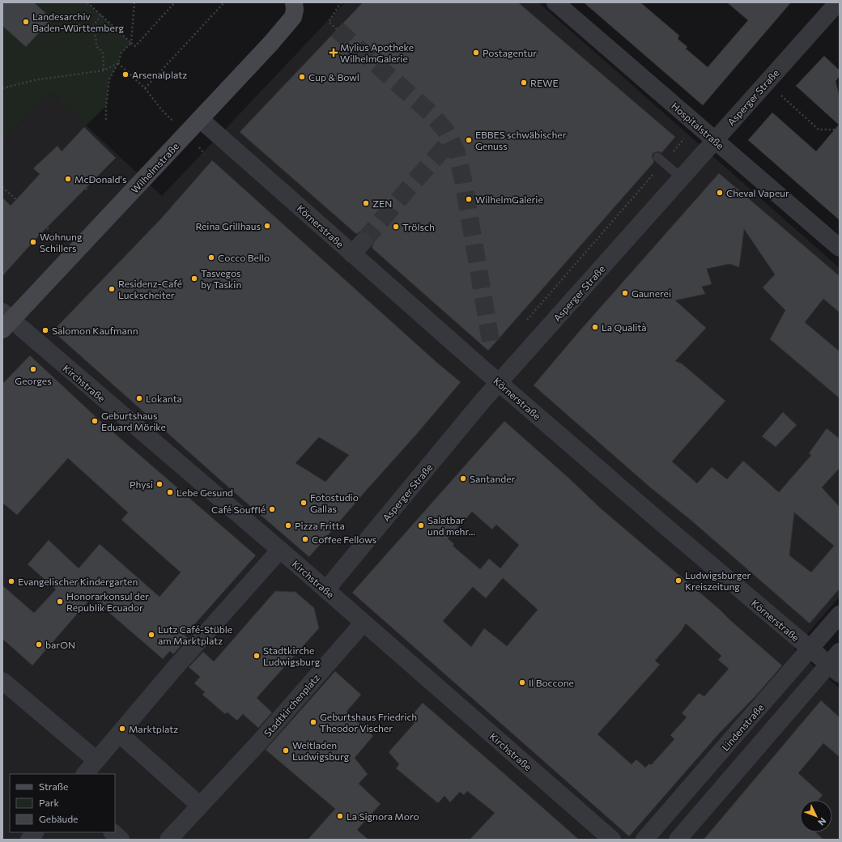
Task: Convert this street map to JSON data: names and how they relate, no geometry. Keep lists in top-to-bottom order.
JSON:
{
  "streets": {
    "street": [
      "Asperger Straße",
      "Hospitalstraße",
      "Wilhelmstraße",
      "Körnerstraße",
      "Kirchstraße",
      "Stadtkirchenplatz",
      "Lindenstraße"
    ]
  },
  "crossings": [
    ["Asperger Straße", "Hospitalstraße"],
    ["Asperger Straße", "Körnerstraße"],
    ["Asperger Straße", "Kirchstraße"],
    ["Wilhelmstraße", "Körnerstraße"],
    ["Wilhelmstraße", "Kirchstraße"],
    ["Körnerstraße", "Lindenstraße"],
    ["Kirchstraße", "Stadtkirchenplatz"]
  ],
  "places": {
    "other": [
      "Landesarchiv Baden-Württemberg",
      "Postagentur",
      "Arsenalplatz",
      "Cup & Bowl",
      "REWE",
      "EBBES schwäbischer Genuss",
      "McDonald's",
      "Cheval Vapeur",
      "WilhelmGalerie",
      "ZEN",
      "Reina Grillhaus",
      "Trölsch",
      "Wohnung Schillers",
      "Cocco Bello",
      "Tasvegos by Taskin",
      "Residenz-Café Luckscheiter",
      "Gaunerei",
      "La Qualità",
      "Salomon Kaufmann",
      "Georges",
      "Lokanta",
      "Geburtshaus Eduard Mörike",
      "Santander",
      "Physi",
      "Lebe Gesund",
      "Fotostudio Gallas",
      "Café Soufflé",
      "Pizza Fritta",
      "Salatbar und mehr...",
      "Coffee Fellows",
      "Ludwigsburger Kreiszeitung",
      "Evangelischer Kindergarten",
      "Honorarkonsul der Republik Ecuador",
      "Lutz Café-Stüble am Marktplatz",
      "barON",
      "Stadtkirche Ludwigsburg",
      "Il Boccone",
      "Geburtshaus Friedrich Theodor Vischer",
      "Marktplatz",
      "Weltladen Ludwigsburg",
      "La Signora Moro"
    ],
    "health": ["Mylius Apotheke WilhelmGalerie"]
  },
  "legend": ["Straße", "Park", "Gebäude"],
  "north": "bottom right"
}
